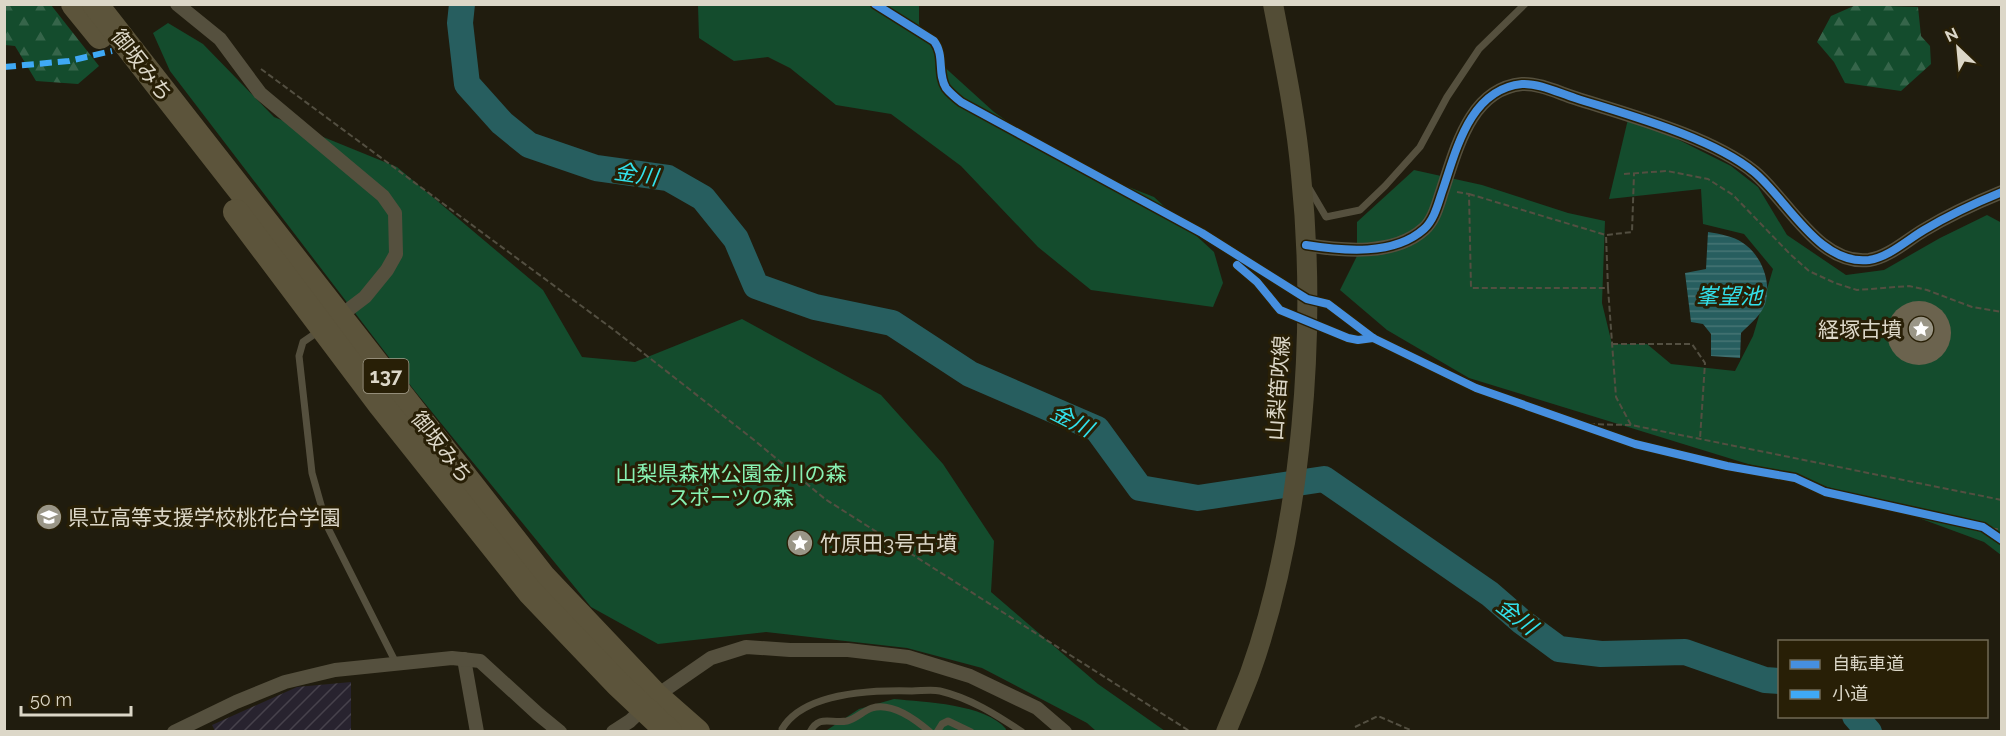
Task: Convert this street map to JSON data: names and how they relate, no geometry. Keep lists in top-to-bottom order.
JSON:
{
  "streets": {
    "highway": ["御坂みち", "137"],
    "main road": ["山梨笛吹線"]
  },
  "water": ["金川", "峯望池"],
  "parks": ["山梨県森林公園金川の森 スポーツの森"],
  "places": {
    "place": ["経塚古墳", "竹原田3号古墳"],
    "school or university": ["県立高等支援学校桃花台学園"]
  },
  "legend": ["自転車道", "小道"],
  "scale_bar": "50 m",
  "north": "top left"
}
